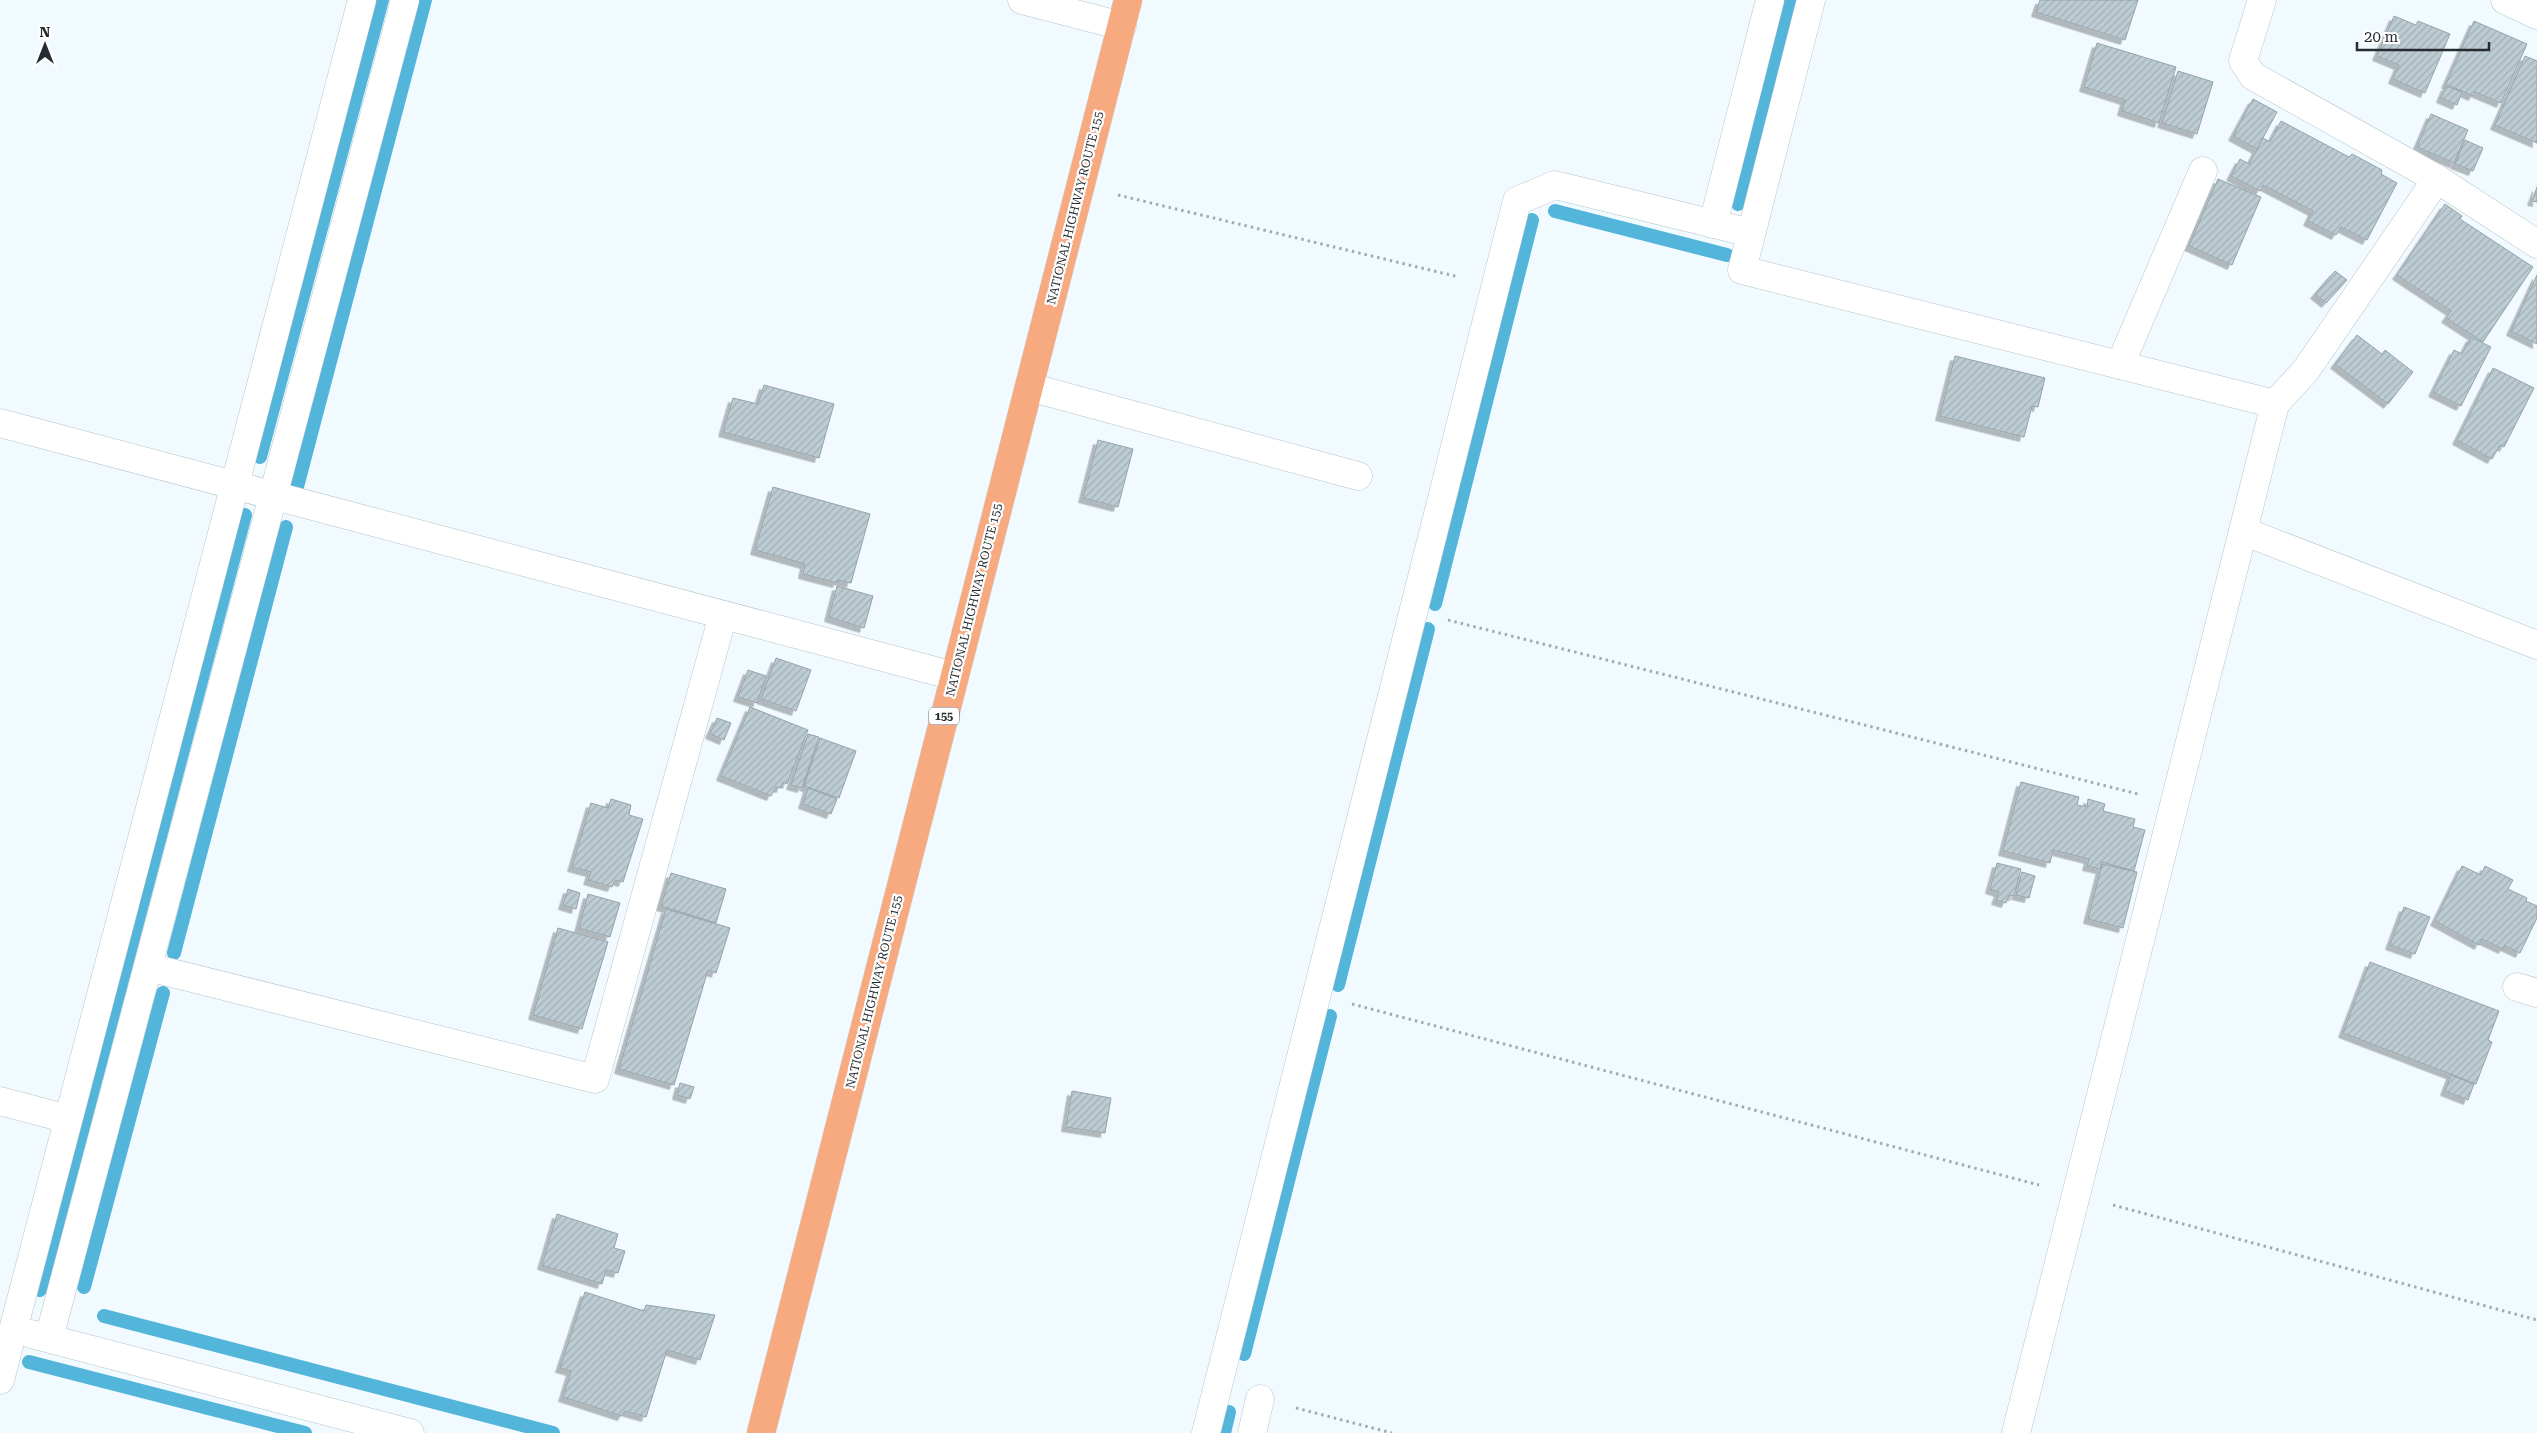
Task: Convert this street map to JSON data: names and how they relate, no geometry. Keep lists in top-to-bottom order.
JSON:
{
  "streets": {
    "highway": ["NATIONAL HIGHWAY ROUTE 155", "155"]
  },
  "scale_bar": "20 m",
  "north": "top"
}
